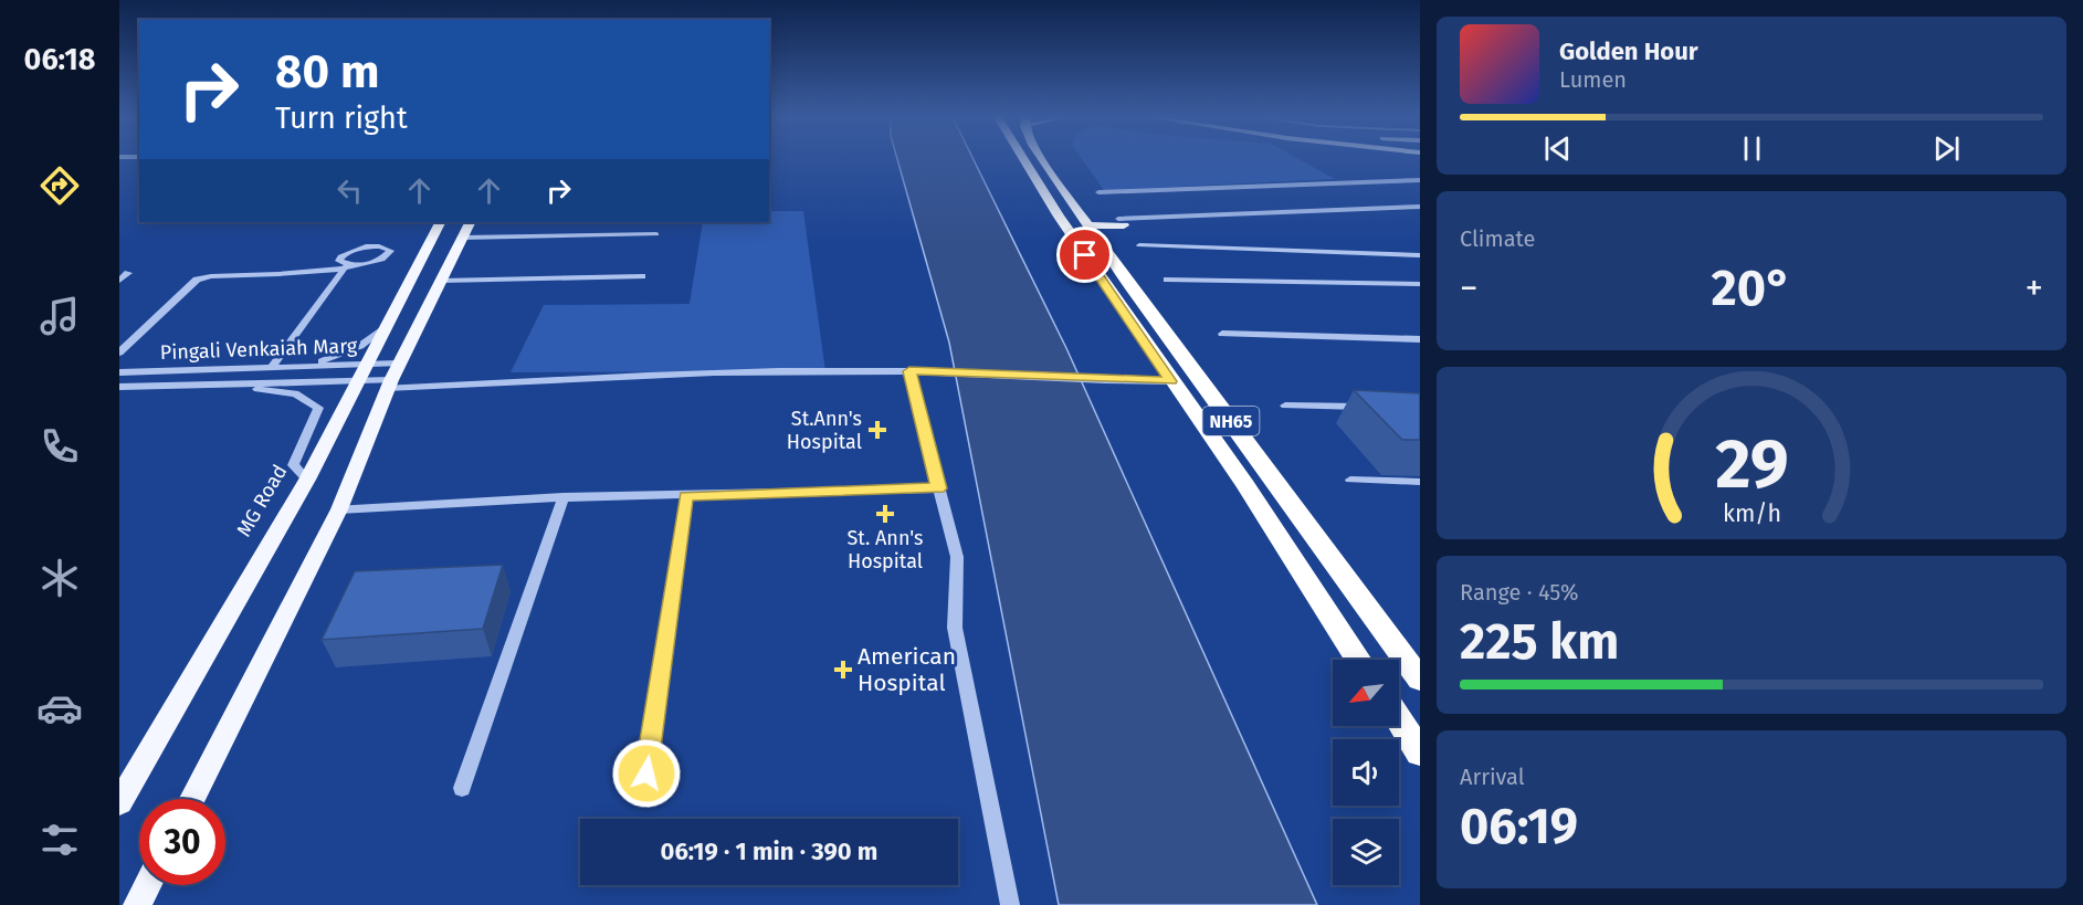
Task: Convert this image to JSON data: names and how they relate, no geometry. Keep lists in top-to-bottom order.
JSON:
{
  "streets": {
    "highway": ["NH65"],
    "main road": ["MG Road"],
    "street": ["Pingali Venkaiah Marg"]
  },
  "crossings": [
    ["Pingali Venkaiah Marg", "NH65"],
    ["Pingali Venkaiah Marg", "MG Road"]
  ],
  "places": {
    "health": ["St.Ann's Hospital", "St. Ann's Hospital", "American Hospital"]
  },
  "north": "bottom left",
  "page": {
    "tabs": "06:18",
    "turn": ["80 m", "Turn right"],
    "song": ["Golden Hour", "Lumen"],
    "tile": [
      "Climate",
      ["Range · 45%", "225 km"],
      ["Arrival", "06:19"]
    ],
    "heat": ["−", "20°", "+"],
    "limit": "30",
    "trip": "06:19 · 1 min · 390 m",
    "gauge": ["29", "km/h"]
  }
}
